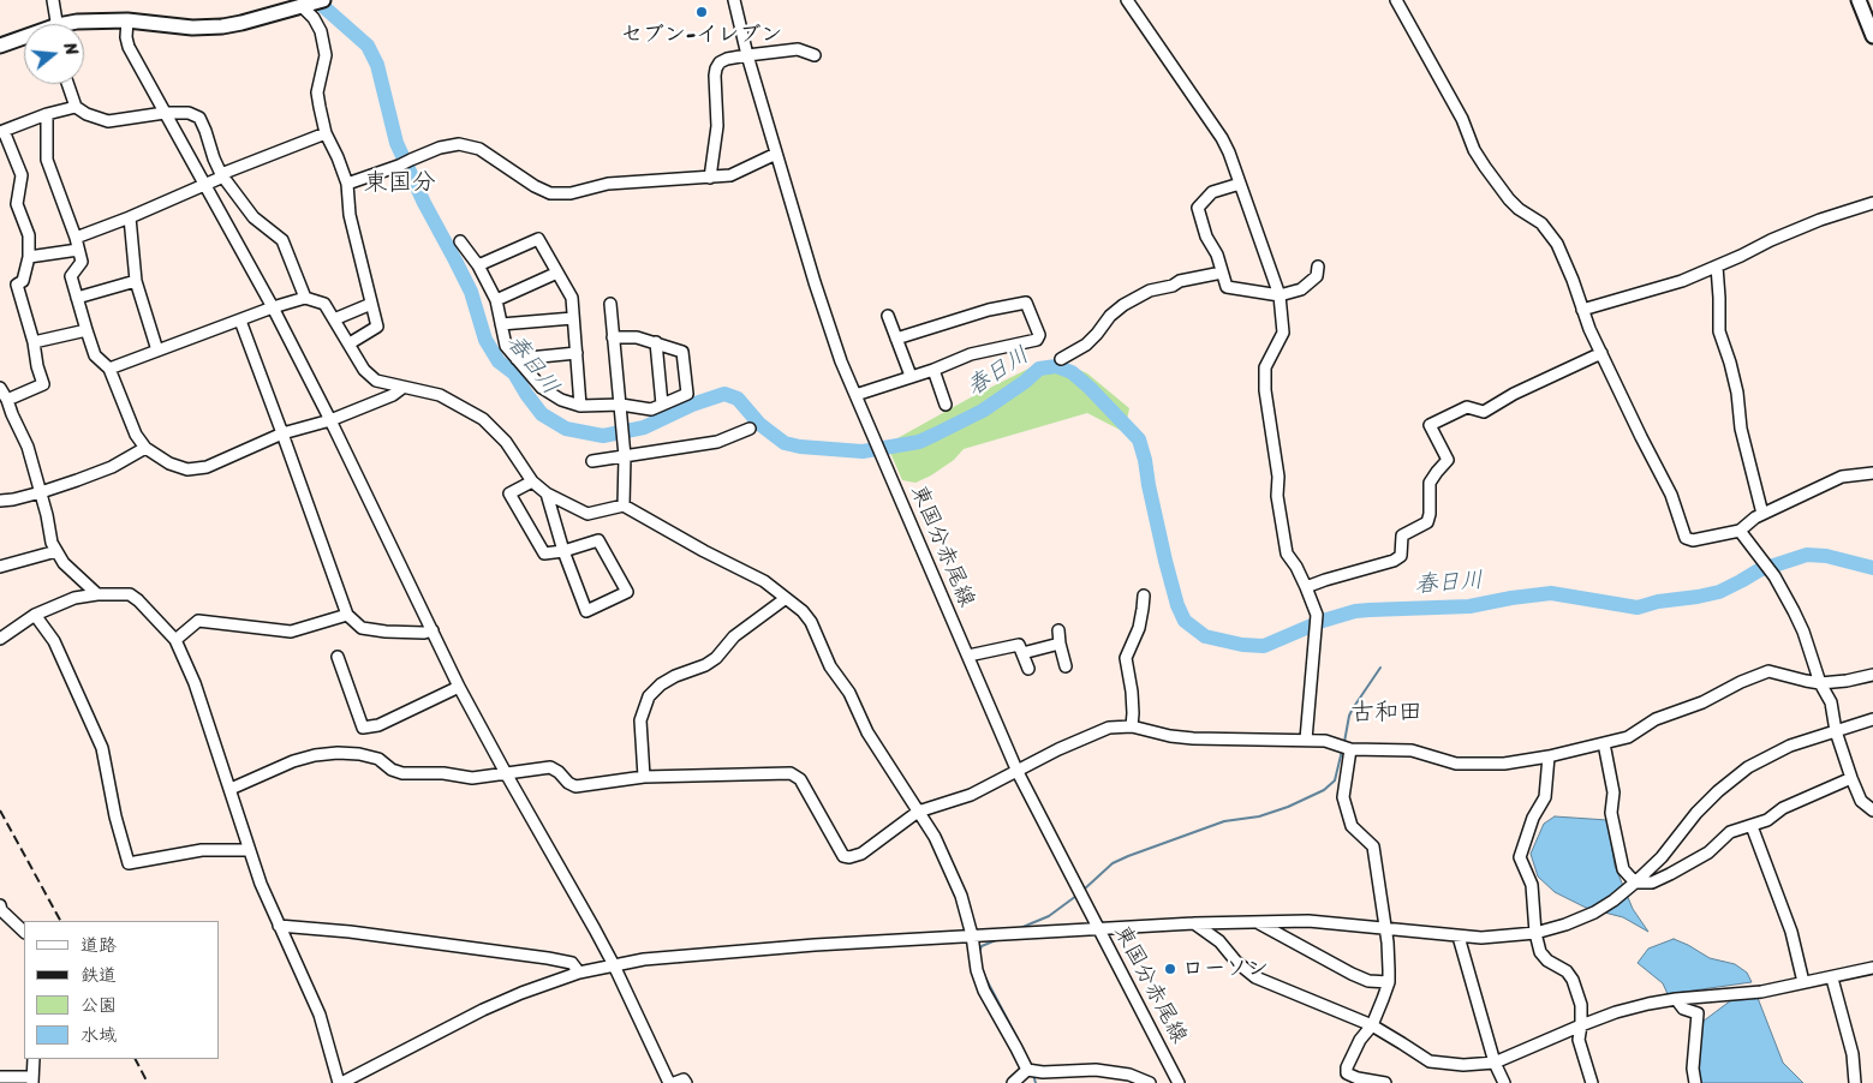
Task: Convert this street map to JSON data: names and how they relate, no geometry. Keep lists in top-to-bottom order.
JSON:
{
  "streets": {
    "street": ["東国分赤尾線"]
  },
  "districts": ["東国分", "古和田"],
  "water": ["春日川"],
  "places": ["セブン-イレブン", "ローソン"],
  "legend": [
    "道路",
    "鉄道",
    "公園",
    "水域"
  ],
  "north": "right"
}
